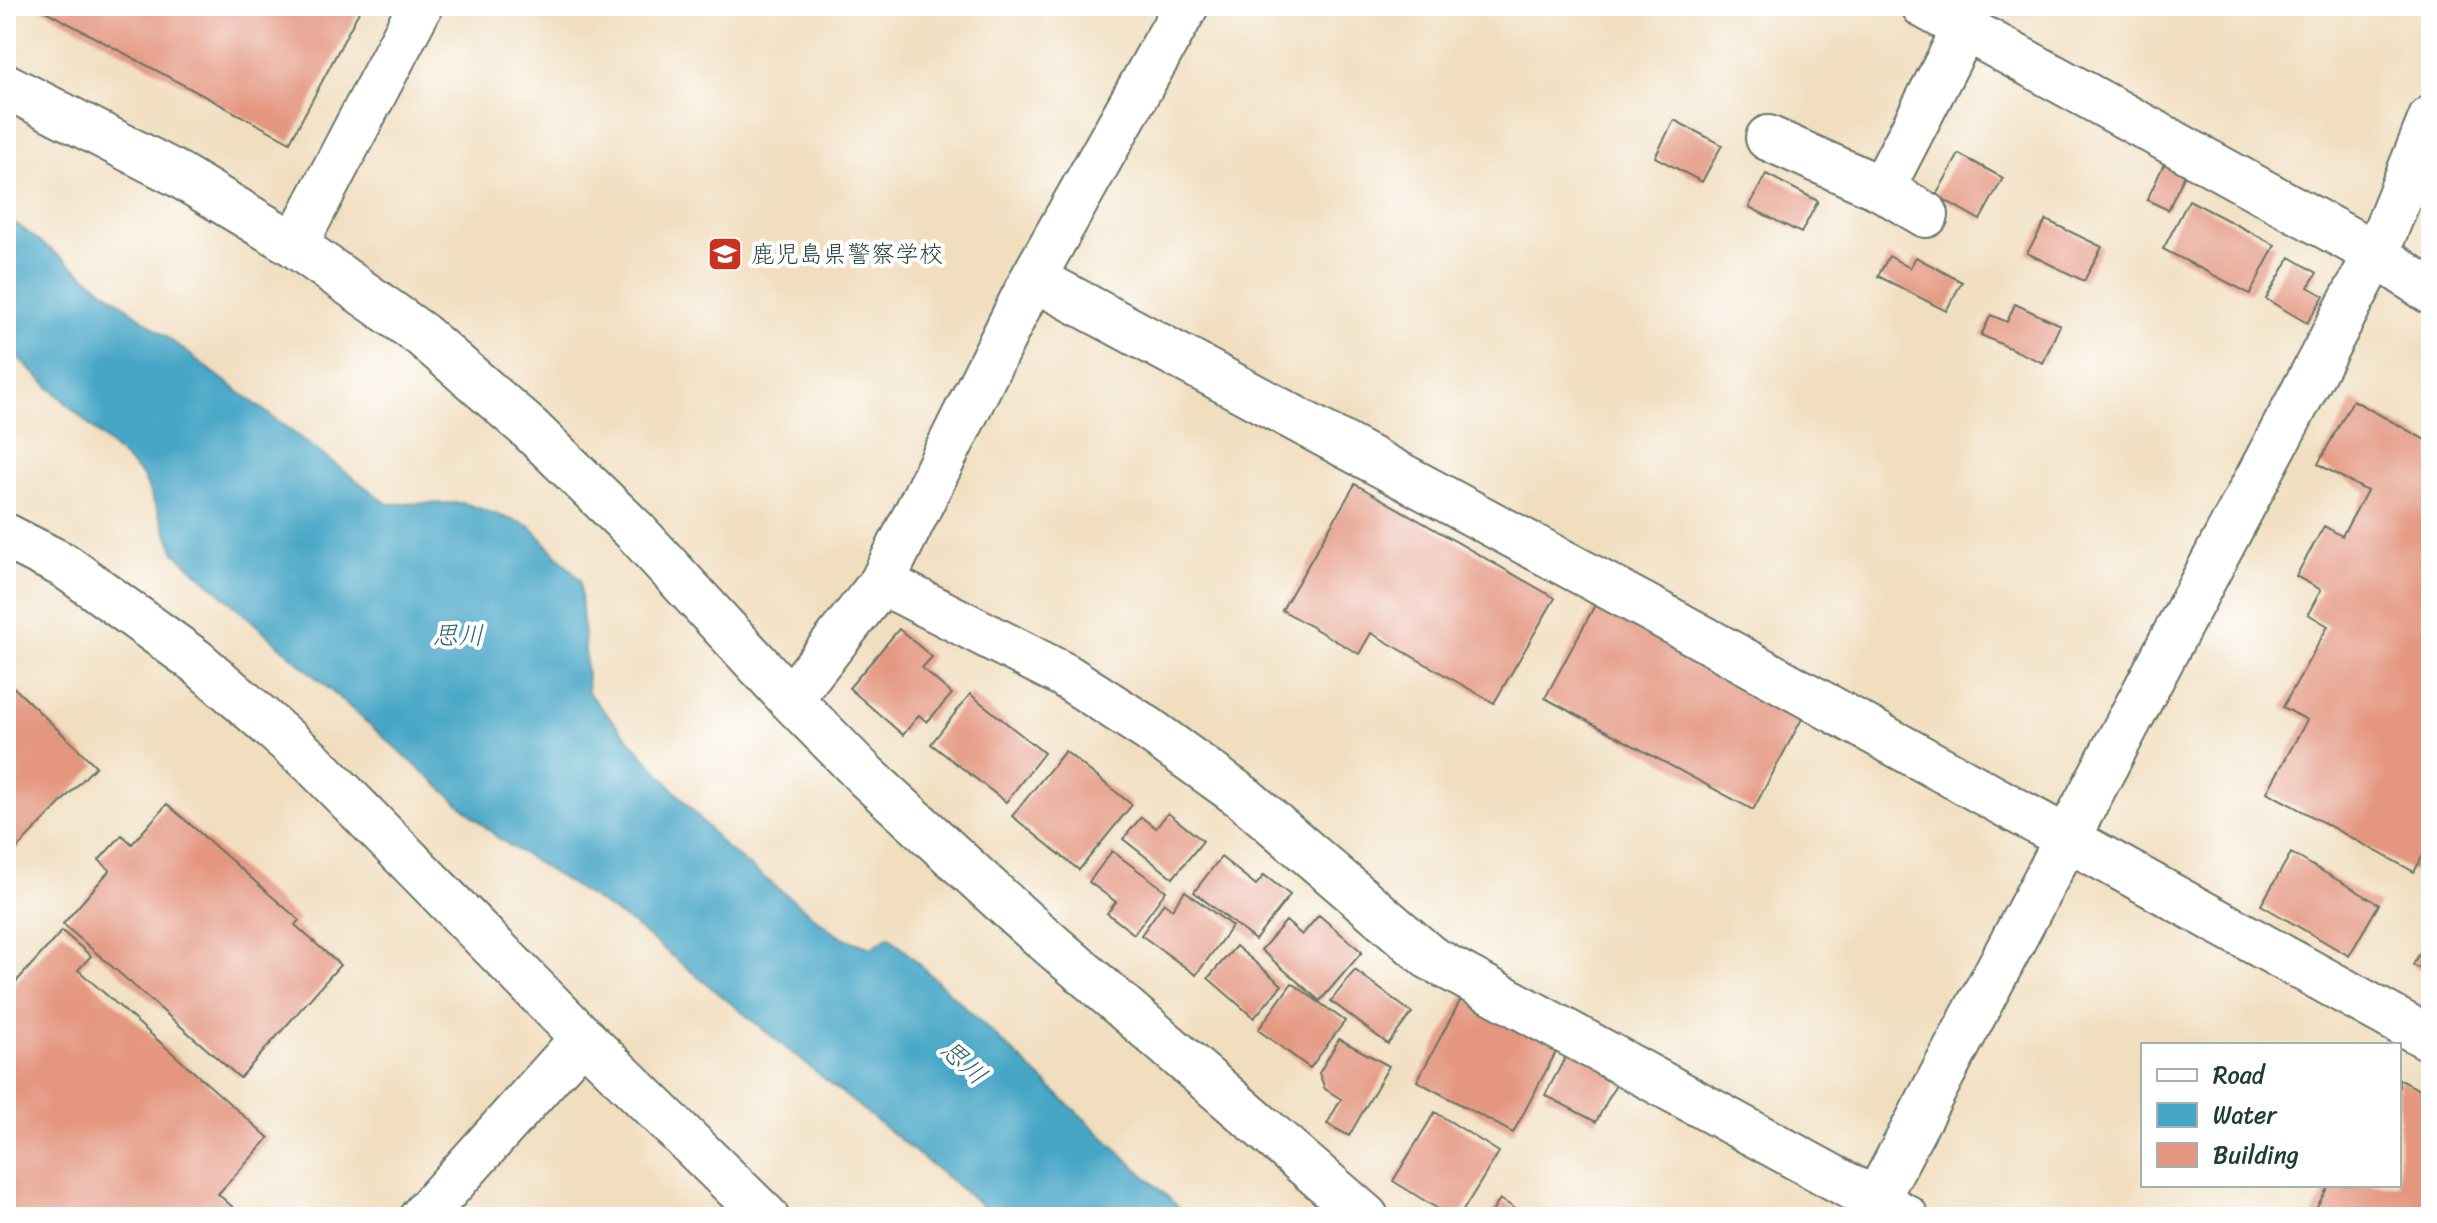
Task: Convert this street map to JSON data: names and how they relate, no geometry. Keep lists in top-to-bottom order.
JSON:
{
  "water": ["思川"],
  "places": {
    "school or university": ["鹿児島県警察学校"]
  },
  "legend": ["Road", "Water", "Building"]
}
